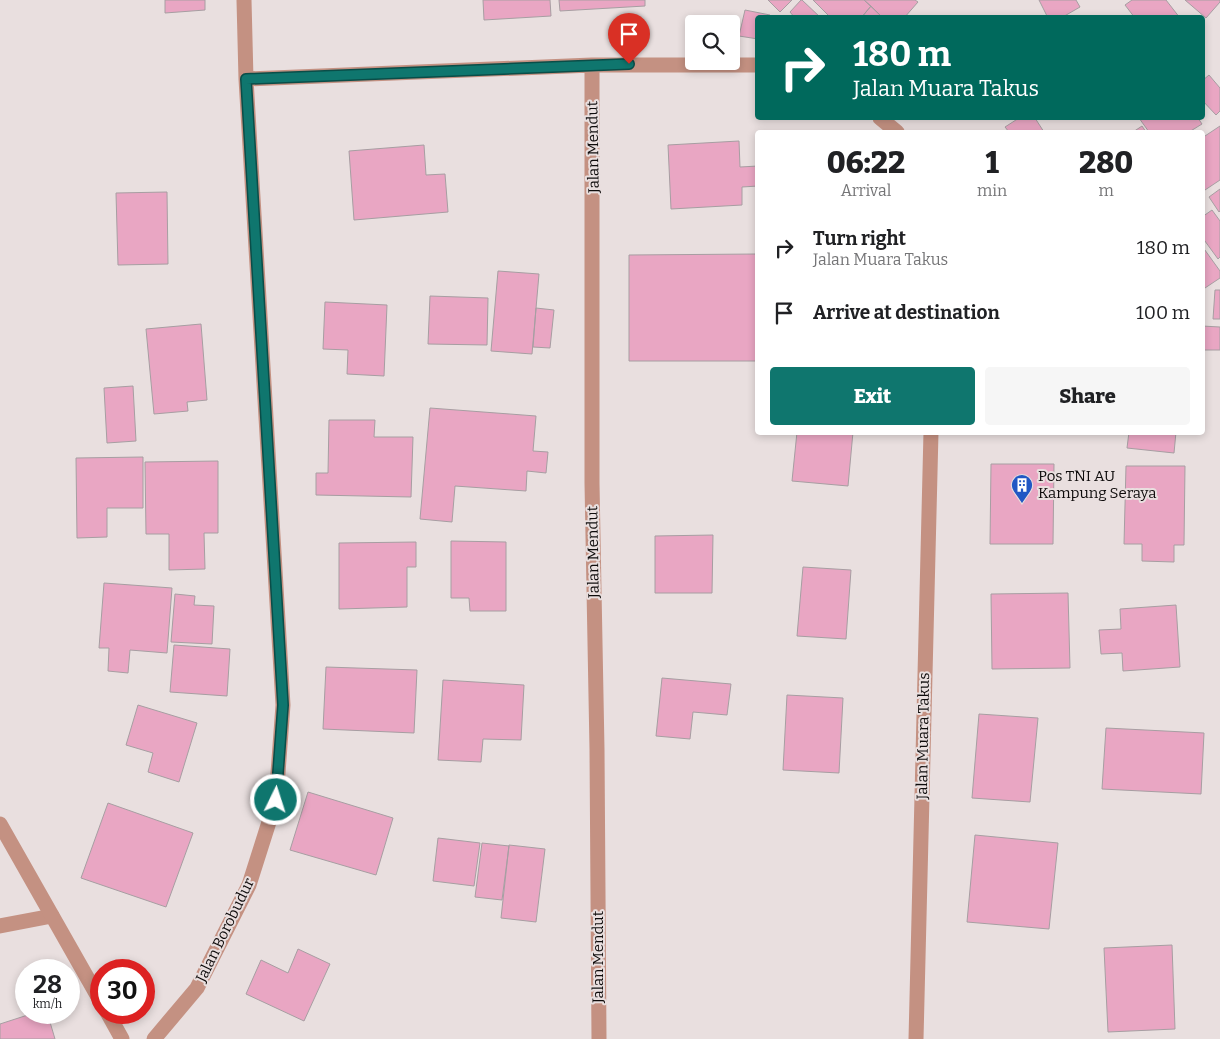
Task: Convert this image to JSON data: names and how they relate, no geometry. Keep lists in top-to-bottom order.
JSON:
{
  "streets": {
    "street": ["Jalan Mendut", "Jalan Muara Takus", "Jalan Borobudur"]
  },
  "places": {
    "building": ["Pos TNI AU Kampung Seraya"]
  },
  "page": {
    "turn": ["180 m", "Jalan Muara Takus"],
    "eta": [
      "06:22",
      "Arrival",
      "1",
      "min",
      "280",
      "m"
    ],
    "list": [
      {
        "name": "Turn right",
        "note": "Jalan Muara Takus",
        "value": "180 m"
      },
      {
        "name": "Arrive at destination",
        "value": "100 m"
      }
    ],
    "buttons": ["Exit", "Share"],
    "speed": "28 km/h",
    "limit": "30"
  }
}
